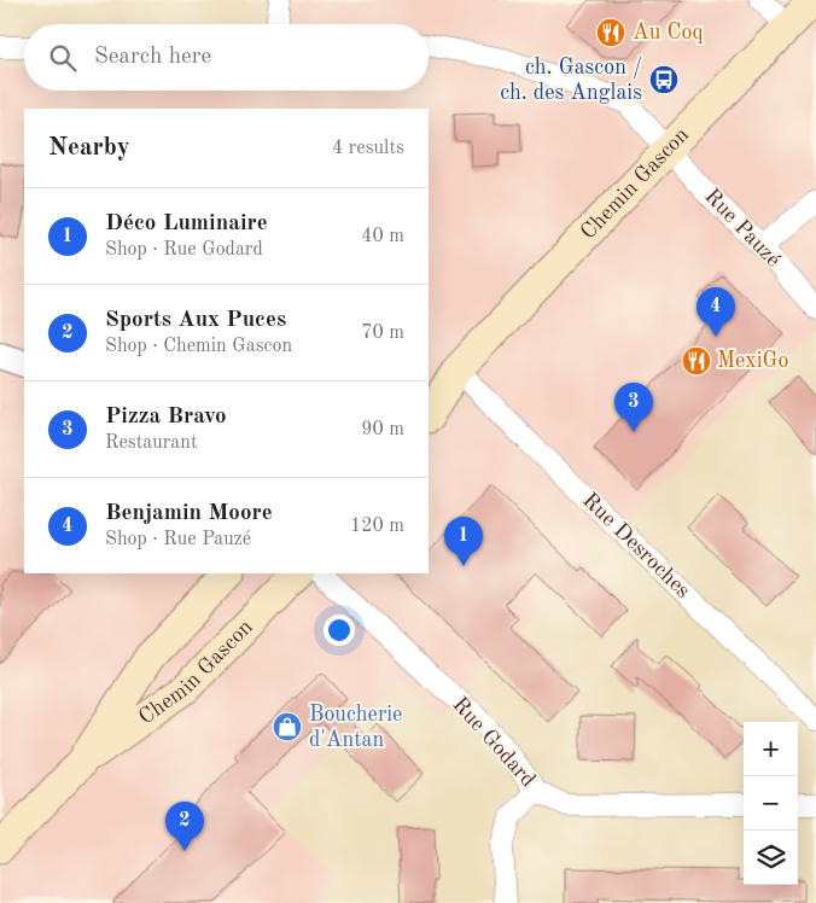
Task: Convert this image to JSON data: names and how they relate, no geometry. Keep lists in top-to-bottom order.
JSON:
{
  "streets": {
    "main road": ["Chemin Gascon"],
    "street": ["Rue Pauzé", "Rue Desroches", "Rue Godard"]
  },
  "crossings": [
    ["Chemin Gascon", "Rue Pauzé"],
    ["Chemin Gascon", "Rue Desroches"]
  ],
  "places": {
    "restaurant": ["Au Coq", "MexiGo"],
    "bus stop": ["ch. Gascon / ch. des Anglais"],
    "shop": ["Boucherie d'Antan"]
  },
  "page": {
    "search": "Search here",
    "heading": ["Nearby", "4 results"],
    "list": [
      {
        "mark": "1",
        "name": "Déco Luminaire",
        "note": "Shop · Rue Godard",
        "value": "40 m"
      },
      {
        "mark": "2",
        "name": "Sports Aux Puces",
        "note": "Shop · Chemin Gascon",
        "value": "70 m"
      },
      {
        "mark": "3",
        "name": "Pizza Bravo",
        "note": "Restaurant",
        "value": "90 m"
      },
      {
        "mark": "4",
        "name": "Benjamin Moore",
        "note": "Shop · Rue Pauzé",
        "value": "120 m"
      }
    ],
    "pins": [
      "4",
      "3",
      "1",
      "2"
    ],
    "map_buttons": ["+", "−"]
  }
}
